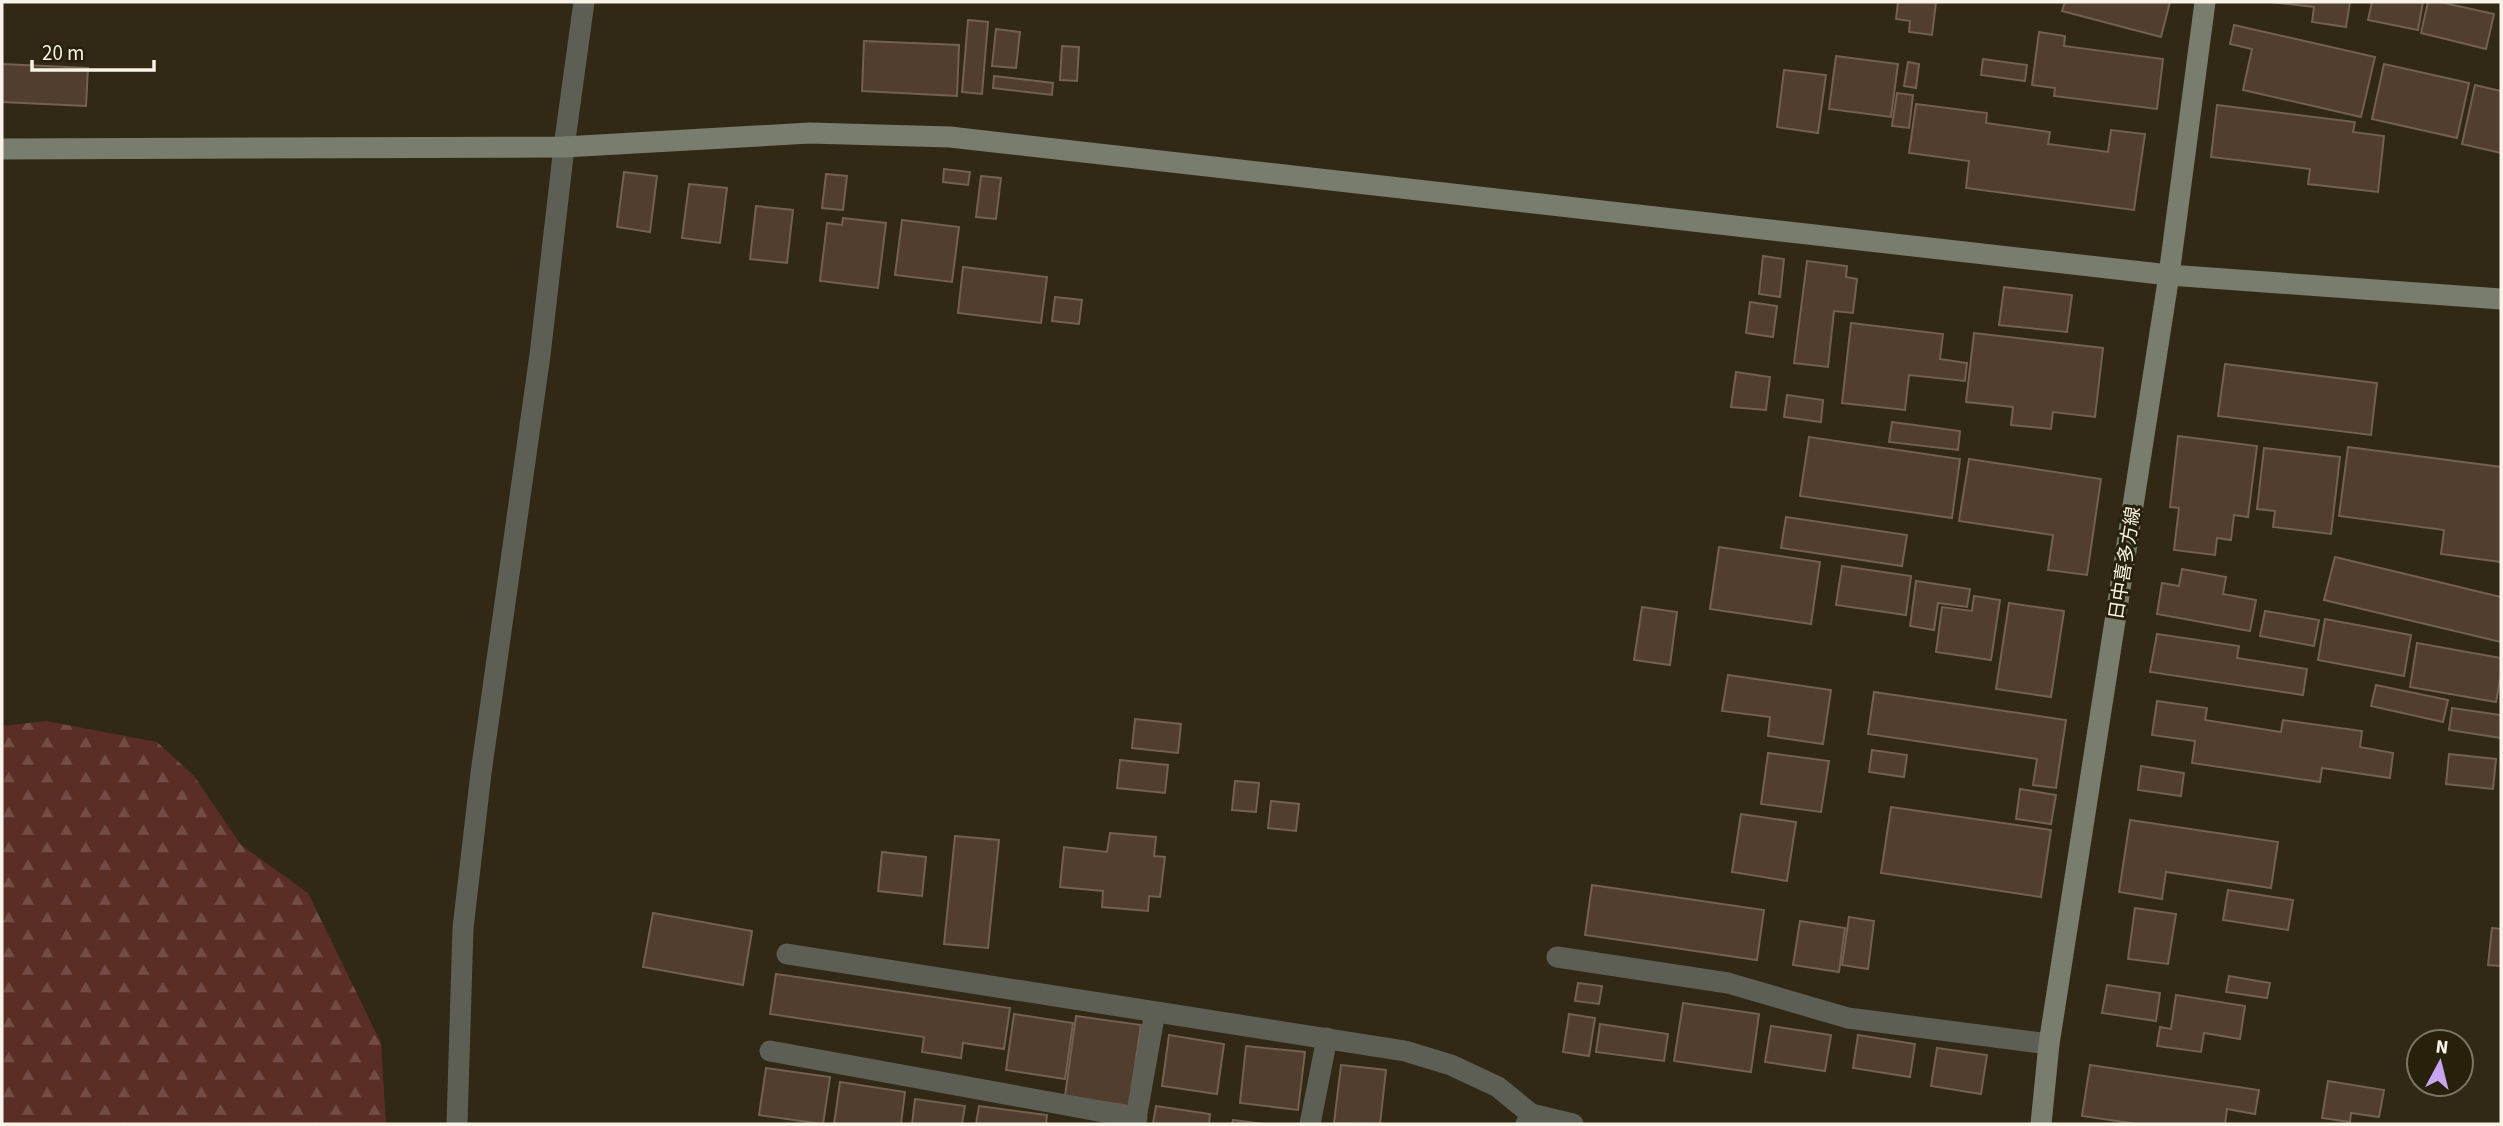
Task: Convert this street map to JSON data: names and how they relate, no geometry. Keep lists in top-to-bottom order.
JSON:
{
  "streets": {
    "street": ["日中喜多方線"]
  },
  "scale_bar": "20 m",
  "north": "top"
}
